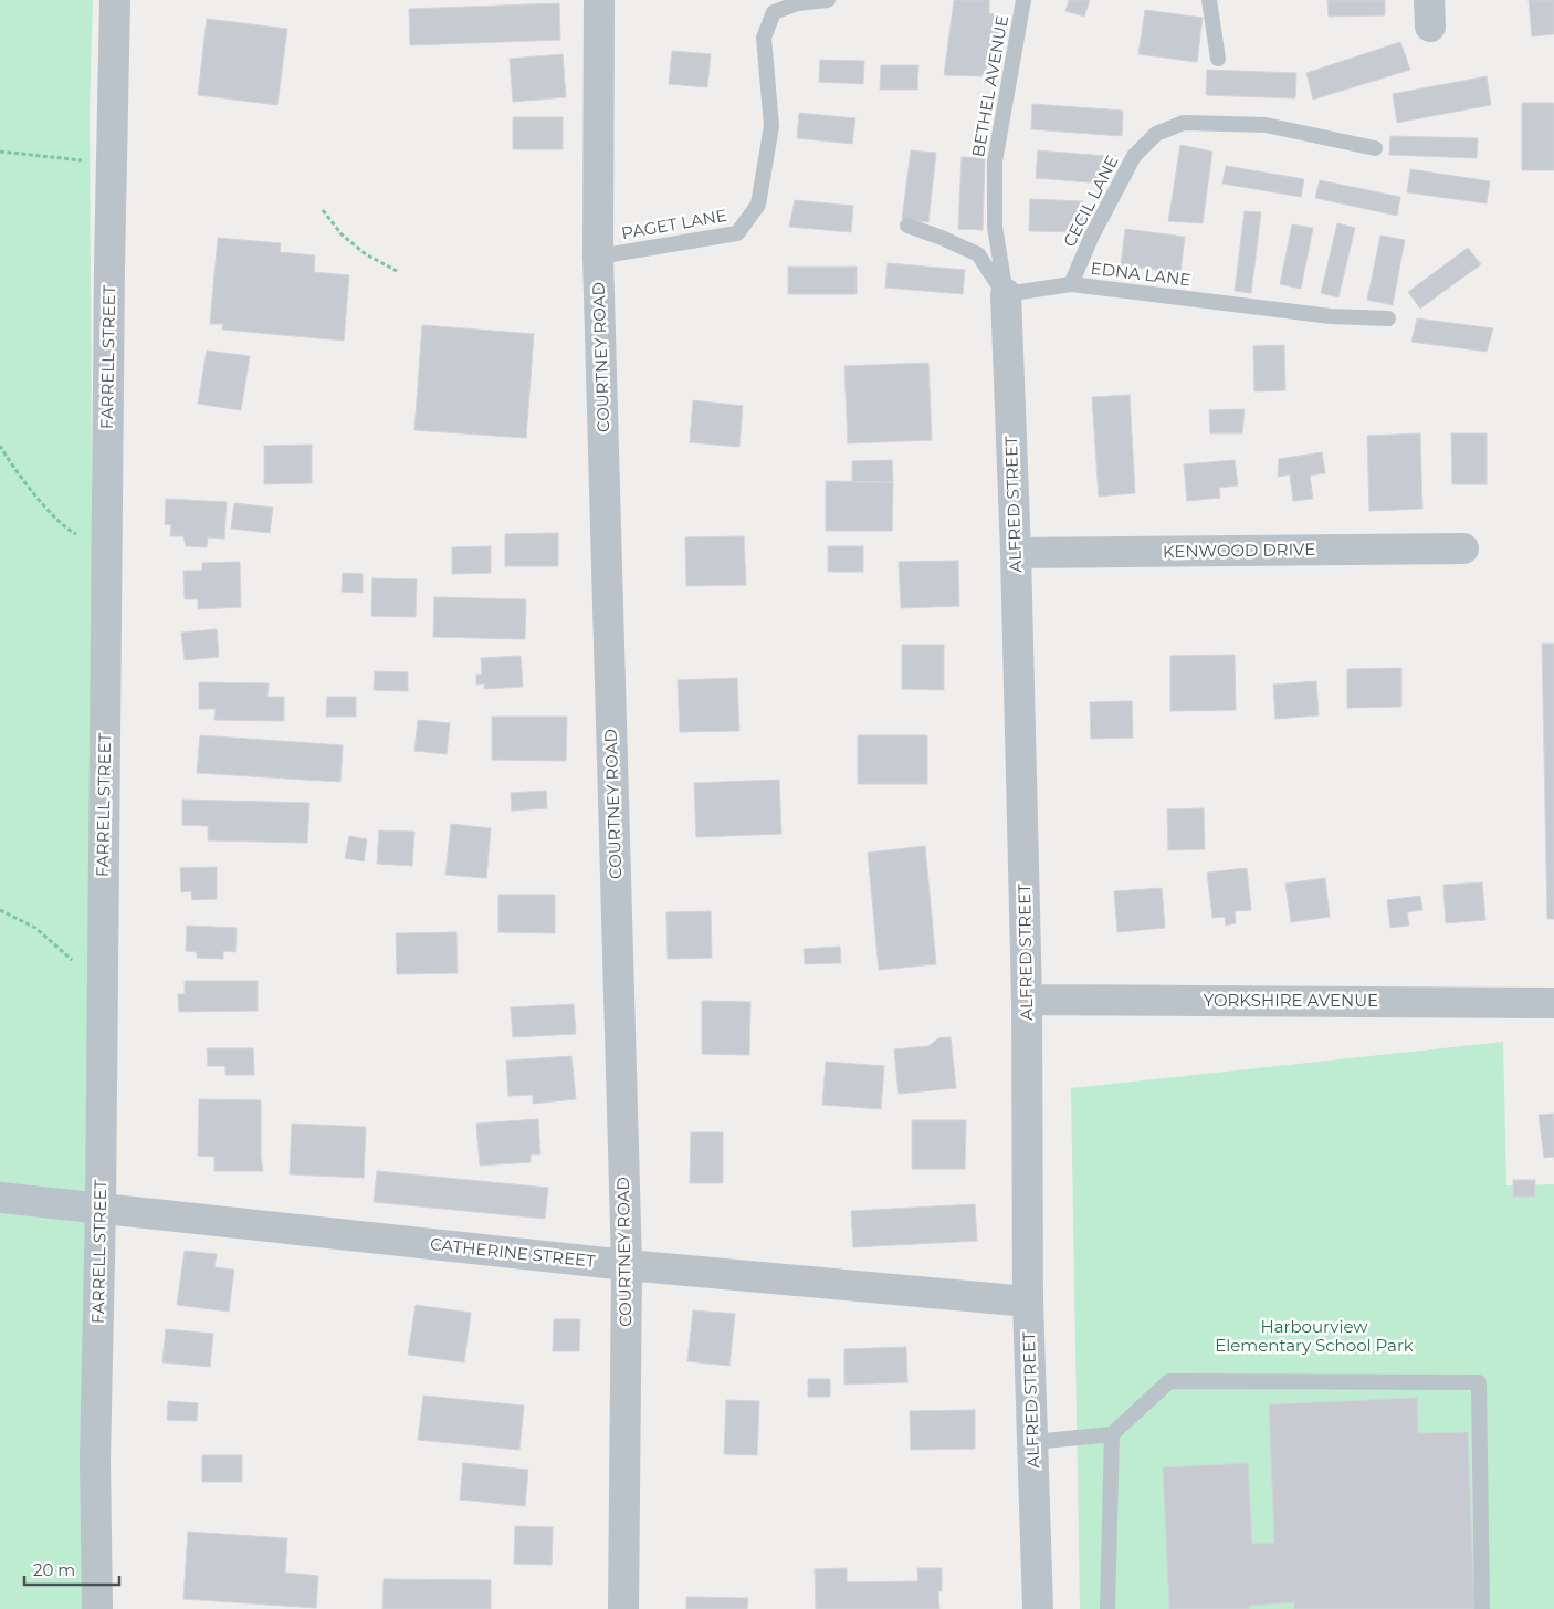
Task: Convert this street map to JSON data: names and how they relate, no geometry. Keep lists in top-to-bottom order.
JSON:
{
  "streets": {
    "street": [
      "FARRELL STREET",
      "COURTNEY ROAD",
      "ALFRED STREET",
      "KENWOOD DRIVE",
      "YORKSHIRE AVENUE",
      "CATHERINE STREET"
    ],
    "lane": [
      "BETHEL AVENUE",
      "CECIL LANE",
      "PAGET LANE",
      "EDNA LANE"
    ]
  },
  "crossings": [
    ["BETHEL AVENUE", "EDNA LANE"],
    ["BETHEL AVENUE", "ALFRED STREET"],
    ["CECIL LANE", "EDNA LANE"],
    ["PAGET LANE", "COURTNEY ROAD"],
    ["EDNA LANE", "ALFRED STREET"],
    ["FARRELL STREET", "CATHERINE STREET"],
    ["COURTNEY ROAD", "CATHERINE STREET"],
    ["ALFRED STREET", "KENWOOD DRIVE"],
    ["ALFRED STREET", "YORKSHIRE AVENUE"],
    ["ALFRED STREET", "CATHERINE STREET"]
  ],
  "parks": ["Harbourview Elementary School Park"],
  "scale_bar": "20 m"
}
